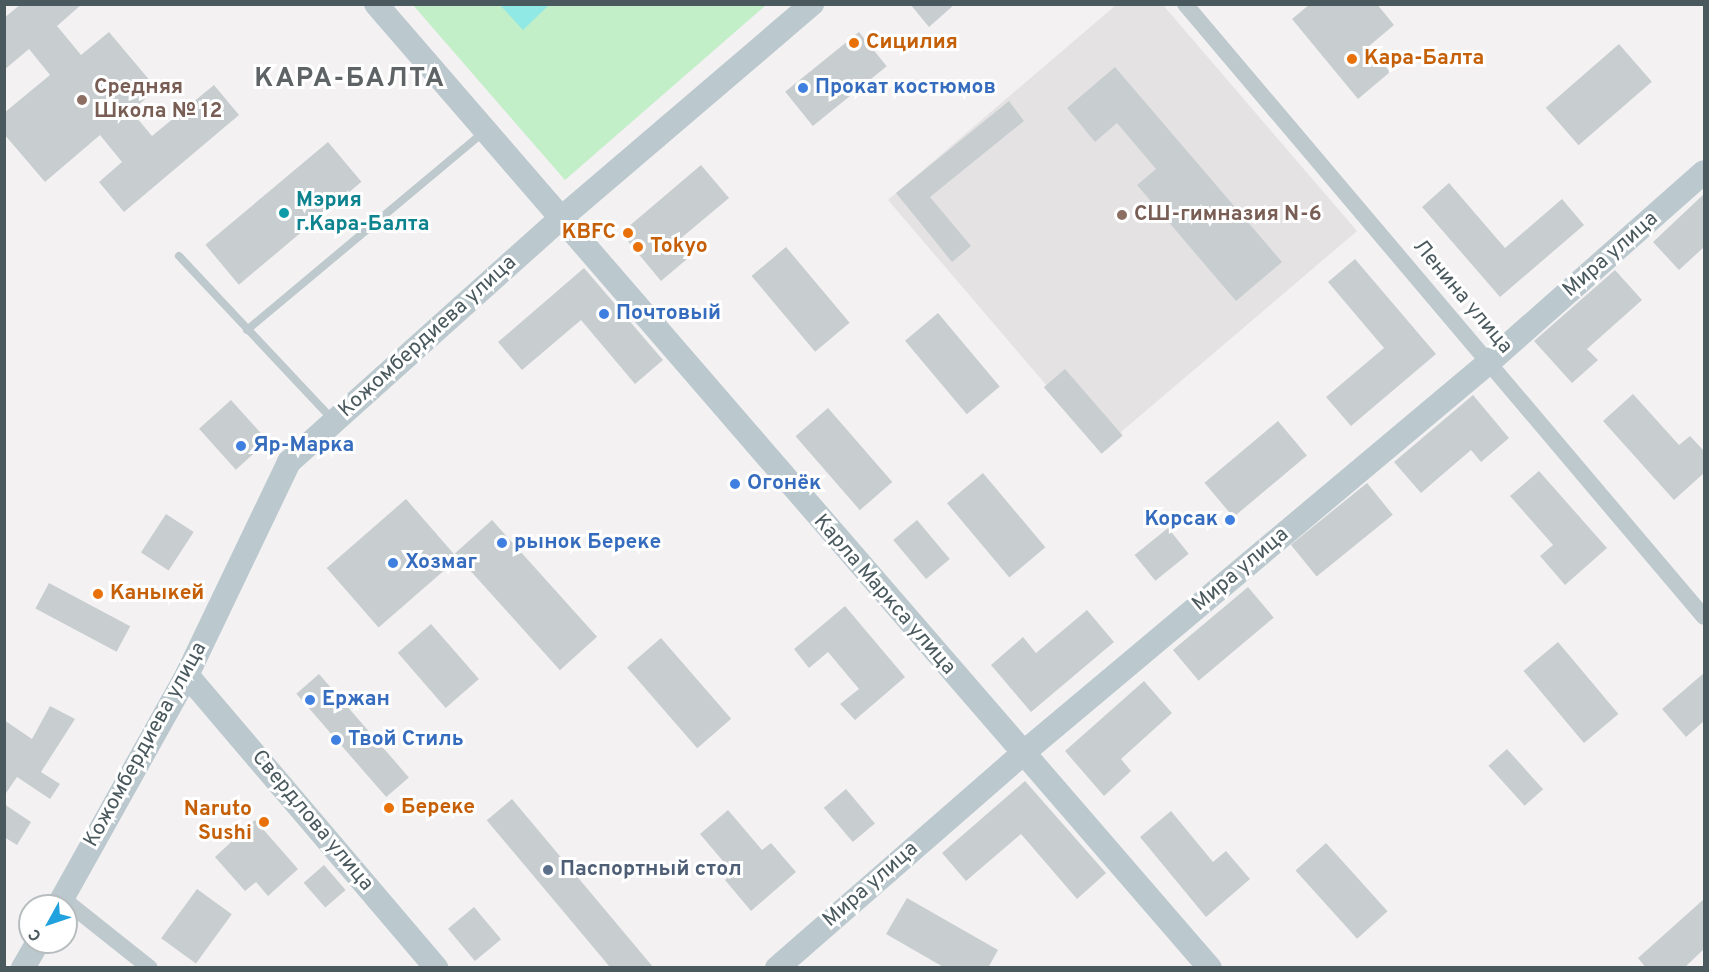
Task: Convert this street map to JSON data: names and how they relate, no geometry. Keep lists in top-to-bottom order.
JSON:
{
  "streets": {
    "street": [
      "Мира улица",
      "Ленина улица",
      "Кожомбердиева улица",
      "Карла Маркса улица",
      "Свердлова улица"
    ]
  },
  "crossings": [
    ["Мира улица", "Ленина улица"],
    ["Мира улица", "Карла Маркса улица"],
    ["Кожомбердиева улица", "Карла Маркса улица"],
    ["Кожомбердиева улица", "Свердлова улица"]
  ],
  "districts": ["КАРА-БАЛТА"],
  "places": [
    "Сицилия",
    "Кара-Балта",
    "Прокат костюмов",
    "Средняя Школа № 12",
    "Мэрия г.Кара-Балта",
    "СШ-гимназия N-6",
    "KBFC",
    "Tokyo",
    "Почтовый",
    "Яр-Марка",
    "Огонёк",
    "Корсак",
    "рынок Береке",
    "Хозмаг",
    "Каныкей",
    "Ержан",
    "Твой Стиль",
    "Береке",
    "Naruto Sushi",
    "Паспортный стол"
  ],
  "north": "bottom left"
}
